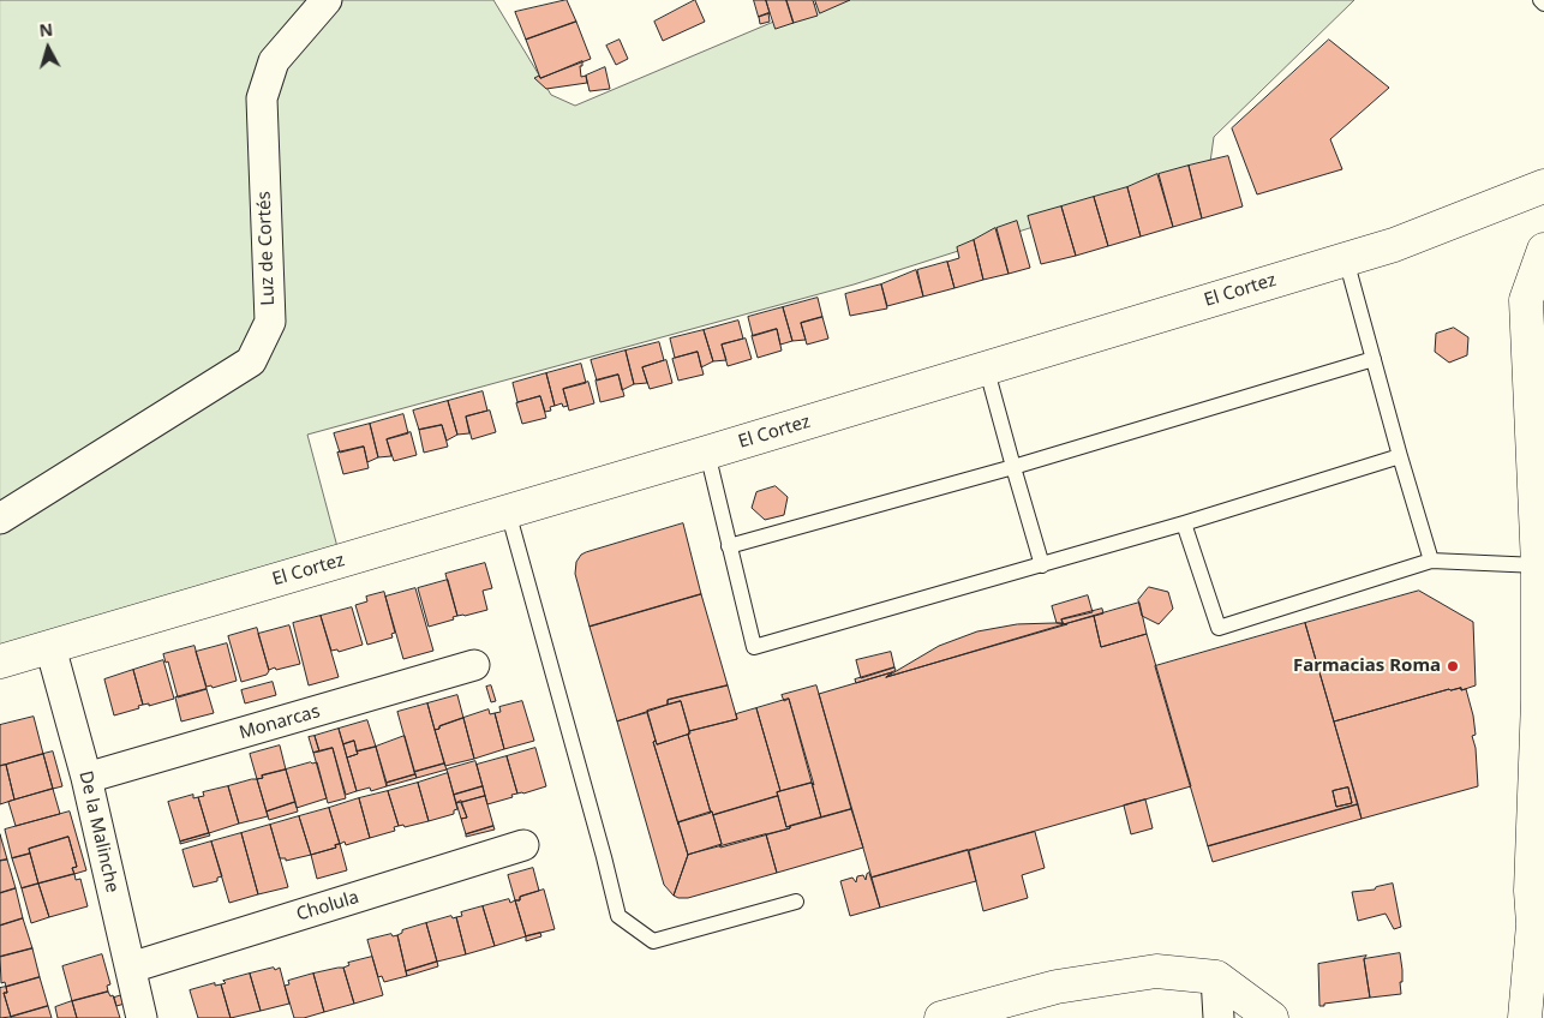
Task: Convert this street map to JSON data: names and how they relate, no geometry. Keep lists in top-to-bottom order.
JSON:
{
  "streets": {
    "street": [
      "Luz de Cortés",
      "El Cortez",
      "Monarcas",
      "De la Malinche",
      "Cholula"
    ]
  },
  "crossings": [
    ["El Cortez", "De la Malinche"],
    ["Monarcas", "De la Malinche"],
    ["De la Malinche", "Cholula"]
  ],
  "places": ["Farmacias Roma"],
  "north": "top"
}
